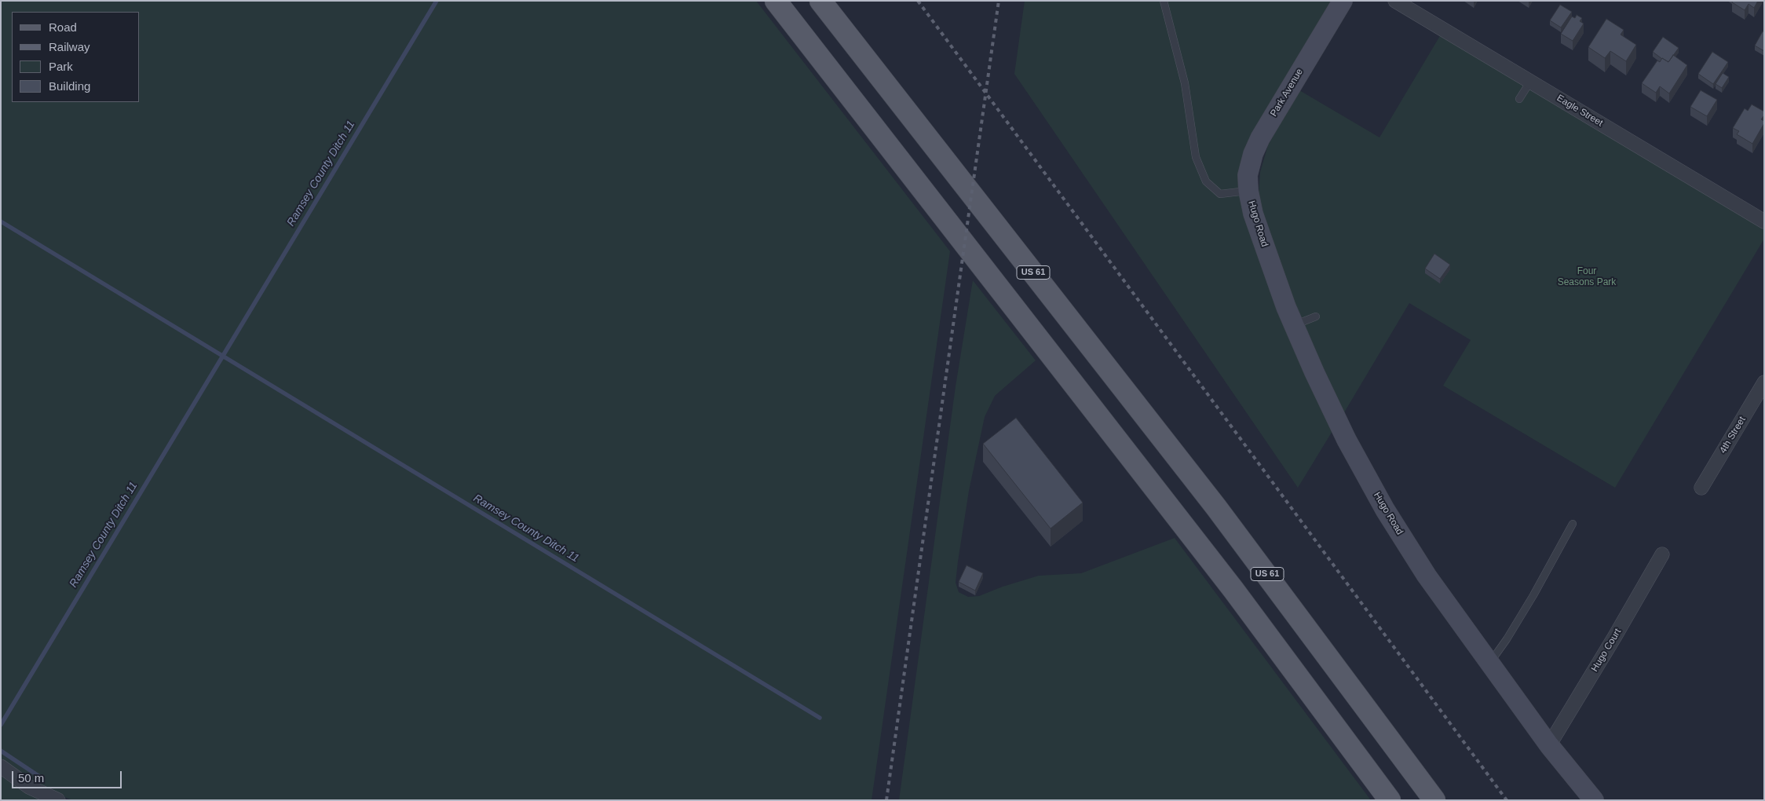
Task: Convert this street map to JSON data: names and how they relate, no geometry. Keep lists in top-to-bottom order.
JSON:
{
  "streets": {
    "main road": ["US 61"],
    "street": [
      "Park Avenue",
      "Eagle Street",
      "Hugo Road",
      "4th Street",
      "Hugo Court"
    ]
  },
  "crossings": [
    ["Park Avenue", "Hugo Road"],
    ["Hugo Road", "Hugo Court"]
  ],
  "water": ["Ramsey County Ditch 11"],
  "parks": ["Four Seasons Park"],
  "legend": [
    "Road",
    "Railway",
    "Park",
    "Building"
  ],
  "scale_bar": "50 m"
}
